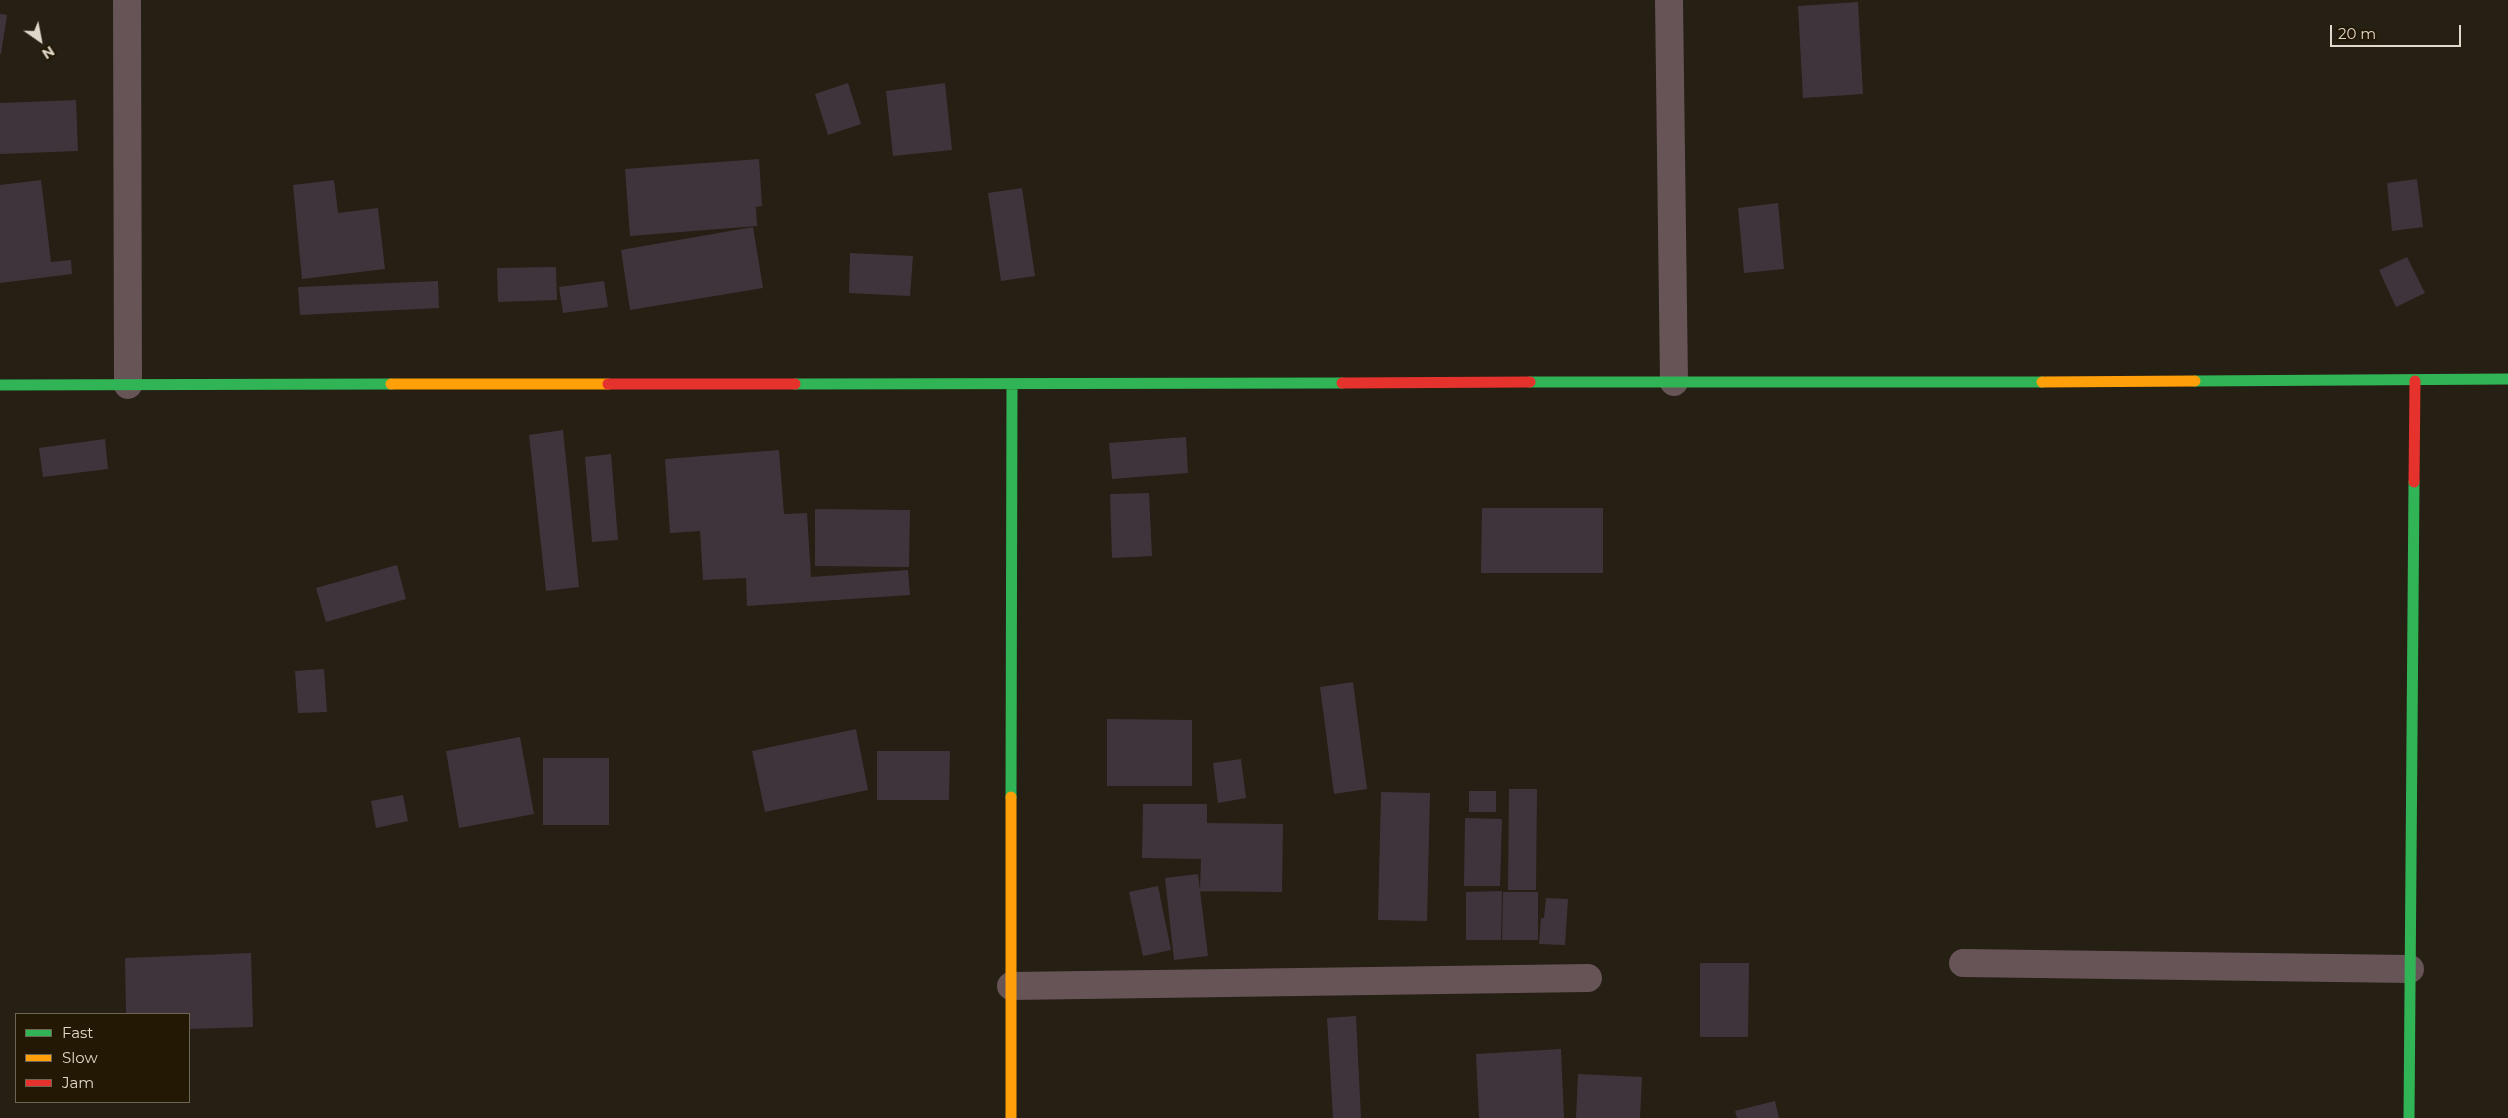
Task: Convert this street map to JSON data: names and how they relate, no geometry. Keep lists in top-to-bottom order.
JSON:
{
  "legend": ["Fast", "Slow", "Jam"],
  "scale_bar": "20 m",
  "north": "bottom right"
}
